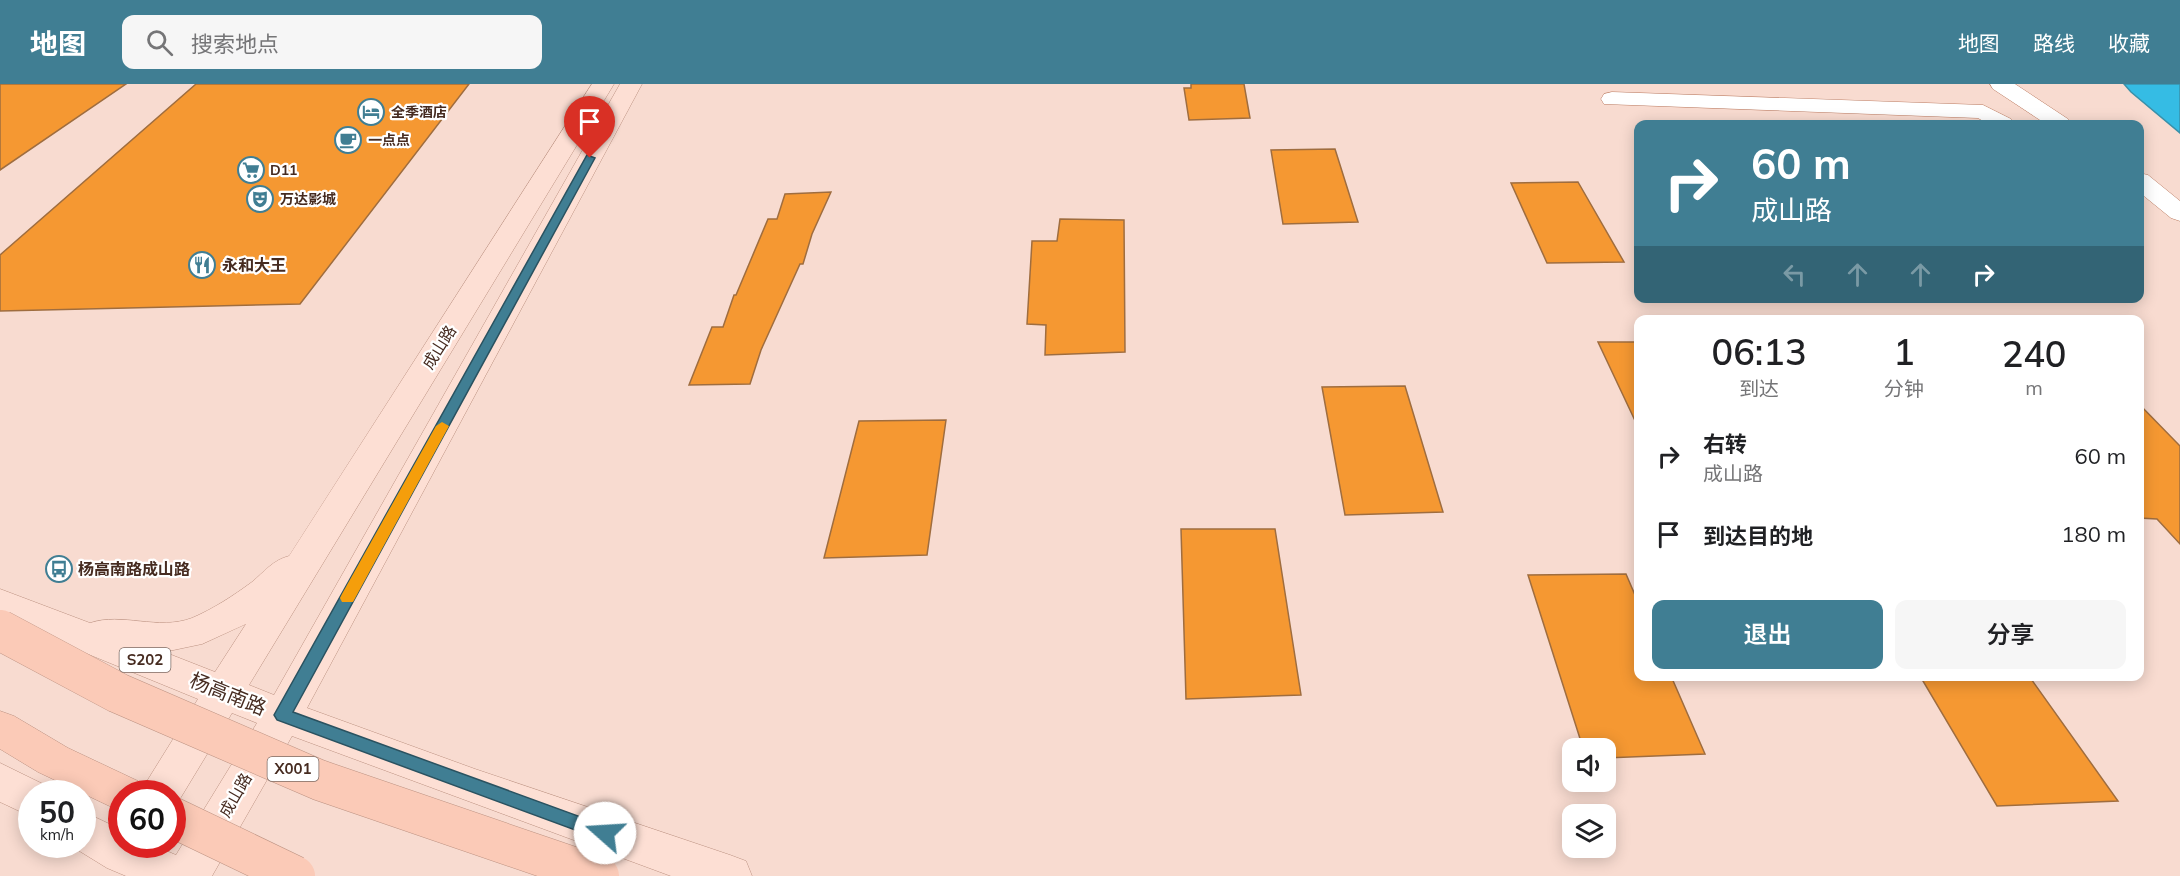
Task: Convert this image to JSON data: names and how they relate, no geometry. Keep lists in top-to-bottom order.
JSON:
{
  "streets": {
    "highway": ["X001"],
    "main road": ["成山路", "S202", "杨高南路"]
  },
  "crossings": [
    ["成山路", "杨高南路"]
  ],
  "places": {
    "hotel": ["全季酒店"],
    "cafe": ["一点点"],
    "supermarket": ["D11"],
    "theatre": ["万达影城"],
    "restaurant": ["永和大王"],
    "bus stop": ["杨高南路成山路"]
  },
  "page": {
    "header": "地图",
    "search": "搜索地点",
    "nav": ["地图", "路线", "收藏"],
    "turn": ["60 m", "成山路"],
    "eta": [
      "06:13",
      "到达",
      "1",
      "分钟",
      "240",
      "m"
    ],
    "list": [
      {
        "name": "右转",
        "note": "成山路",
        "value": "60 m"
      },
      {
        "name": "到达目的地",
        "value": "180 m"
      }
    ],
    "buttons": ["退出", "分享"],
    "speed": "50 km/h",
    "limit": "60"
  }
}
